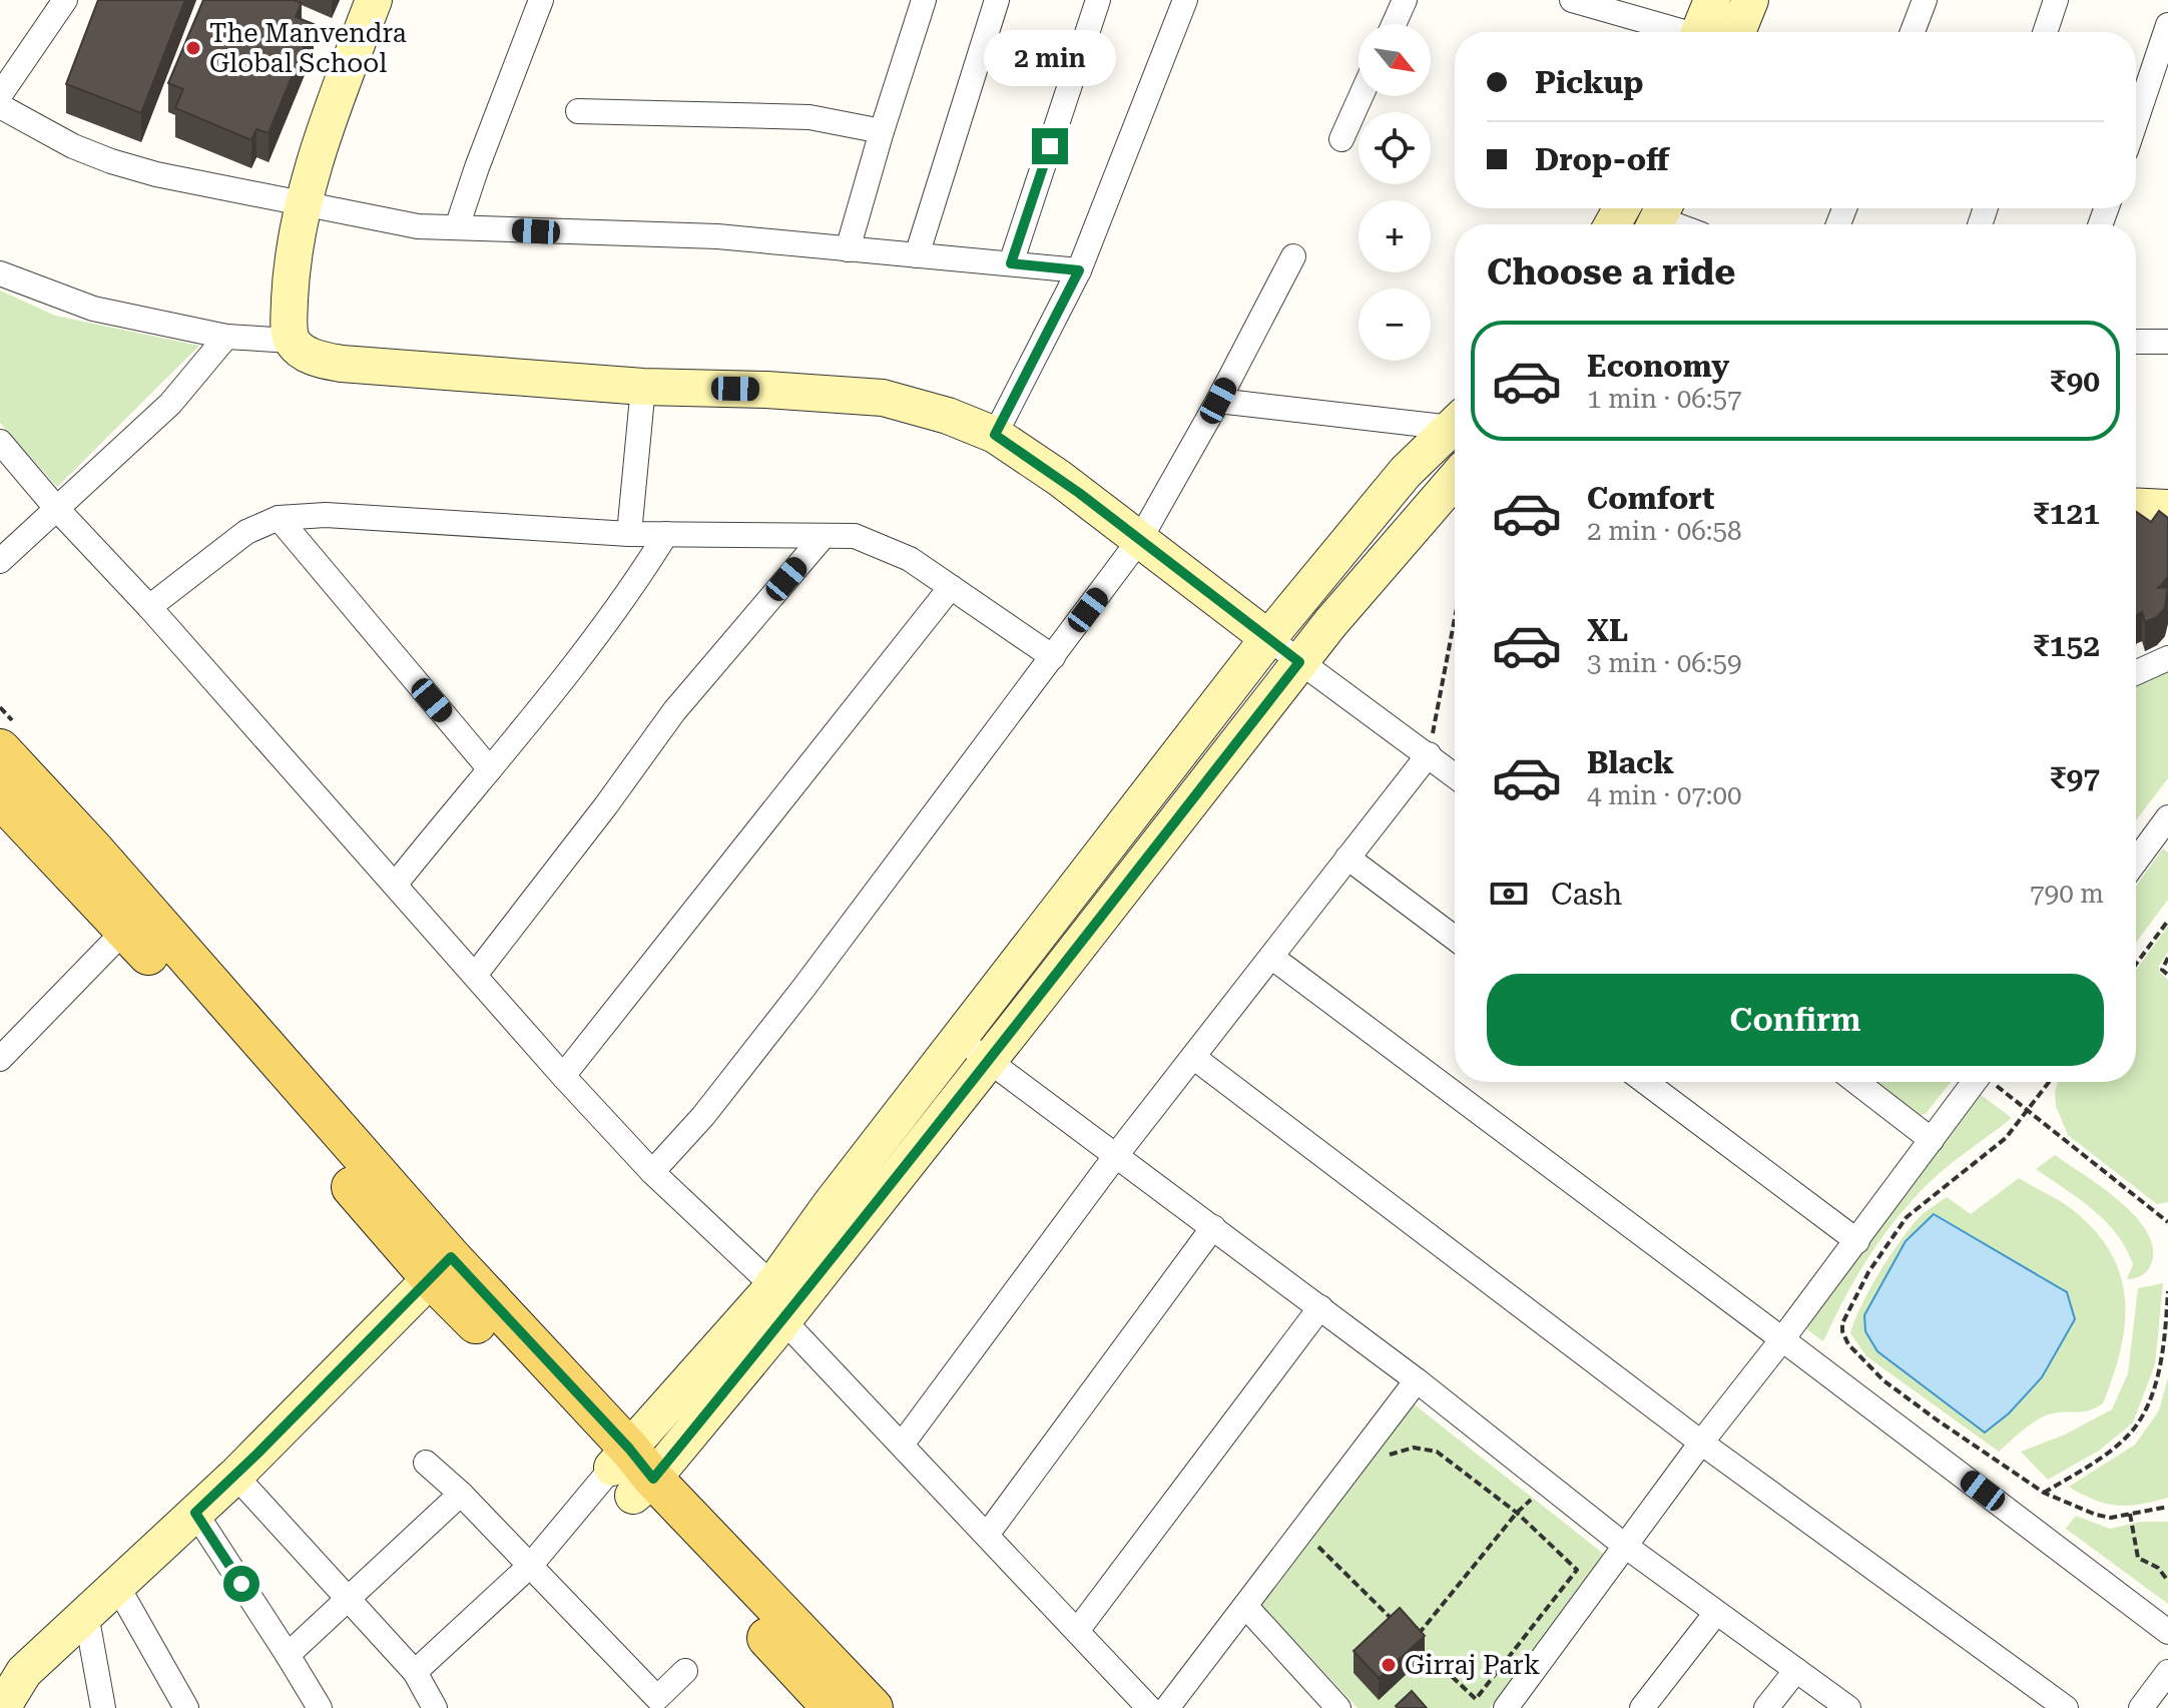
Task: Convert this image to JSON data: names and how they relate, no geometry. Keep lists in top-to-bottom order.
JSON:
{
  "places": ["The Manvendra Global School", "Girraj Park"],
  "north": "bottom right",
  "page": {
    "map_buttons": ["+", "−"],
    "bubble": "2 min",
    "banner": ["Pickup", "Drop-off"],
    "heading": "Choose a ride",
    "list": [
      {
        "name": "Economy",
        "note": "1 min · 06:57",
        "value": "₹90"
      },
      {
        "name": "Comfort",
        "note": "2 min · 06:58",
        "value": "₹121"
      },
      {
        "name": "XL",
        "note": "3 min · 06:59",
        "value": "₹152"
      },
      {
        "name": "Black",
        "note": "4 min · 07:00",
        "value": "₹97"
      }
    ],
    "pay": ["Cash", "790 m"],
    "buttons": "Confirm"
  }
}
